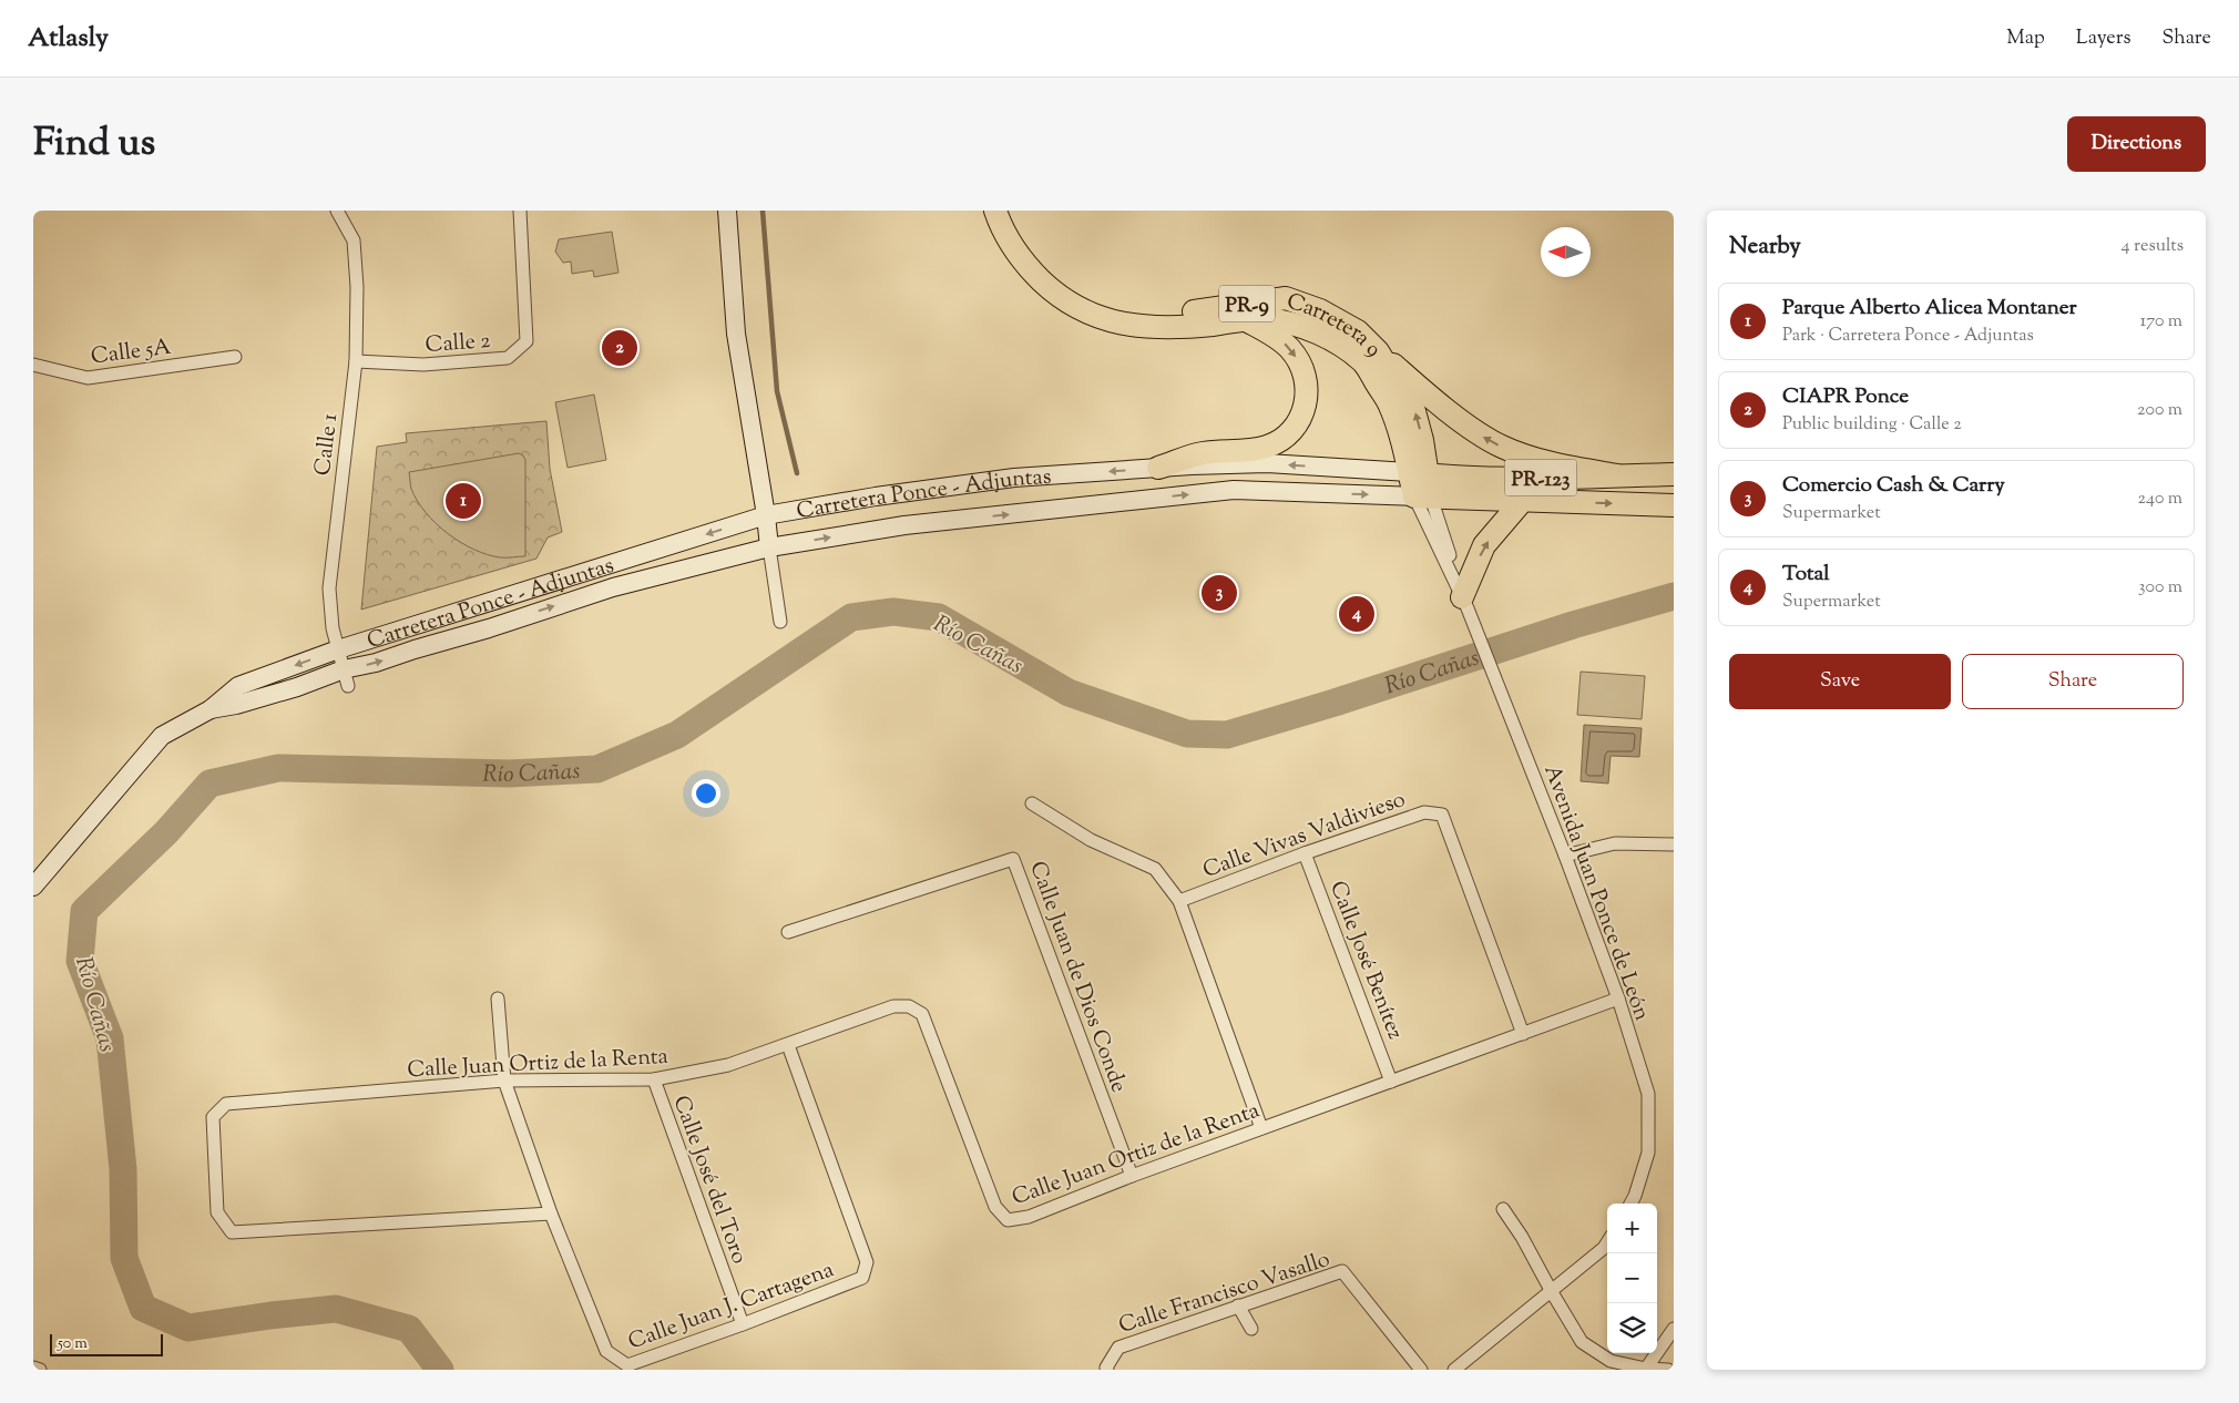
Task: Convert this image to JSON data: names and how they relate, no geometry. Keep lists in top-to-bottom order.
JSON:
{
  "streets": {
    "highway": [
      "PR-9",
      "Carretera 9",
      "PR-123",
      "Carretera Ponce - Adjuntas"
    ],
    "street": [
      "Calle 2",
      "Calle 5A",
      "Calle 1",
      "Calle Vivas Valdivieso",
      "Avenida Juan Ponce de León",
      "Calle José Benítez",
      "Calle Juan de Dios Conde",
      "Calle Juan Ortiz de la Renta",
      "Calle José del Toro",
      "Calle Francisco Vasallo",
      "Calle Juan J. Cartagena"
    ]
  },
  "crossings": [
    ["Carretera 9", "Carretera Ponce - Adjuntas"],
    ["Carretera 9", "Avenida Juan Ponce de León"],
    ["Calle 2", "Calle 1"],
    ["Calle 1", "Carretera Ponce - Adjuntas"],
    ["Carretera Ponce - Adjuntas", "Avenida Juan Ponce de León"],
    ["Calle Vivas Valdivieso", "Calle José Benítez"],
    ["Calle Vivas Valdivieso", "Calle Juan Ortiz de la Renta"],
    ["Avenida Juan Ponce de León", "Calle Juan Ortiz de la Renta"],
    ["Calle José Benítez", "Calle Juan Ortiz de la Renta"],
    ["Calle Juan de Dios Conde", "Calle Juan Ortiz de la Renta"],
    ["Calle Juan Ortiz de la Renta", "Calle José del Toro"],
    ["Calle Juan Ortiz de la Renta", "Calle Juan J. Cartagena"],
    ["Calle José del Toro", "Calle Juan J. Cartagena"]
  ],
  "water": ["Río Cañas"],
  "scale_bar": "50 m",
  "north": "left",
  "page": {
    "header": "Atlasly",
    "nav": ["Map", "Layers", "Share"],
    "title": "Find us",
    "buttons": [
      "Directions",
      ["Save", "Share"]
    ],
    "heading": ["Nearby", "4 results"],
    "list": [
      {
        "mark": "1",
        "name": "Parque Alberto Alicea Montaner",
        "note": "Park · Carretera Ponce - Adjuntas",
        "value": "170 m"
      },
      {
        "mark": "2",
        "name": "CIAPR Ponce",
        "note": "Public building · Calle 2",
        "value": "200 m"
      },
      {
        "mark": "3",
        "name": "Comercio Cash & Carry",
        "note": "Supermarket",
        "value": "240 m"
      },
      {
        "mark": "4",
        "name": "Total",
        "note": "Supermarket",
        "value": "300 m"
      }
    ],
    "pins": [
      "2",
      "1",
      "3",
      "4"
    ],
    "map_buttons": ["+", "−"],
    "scale": "50 m"
  }
}
